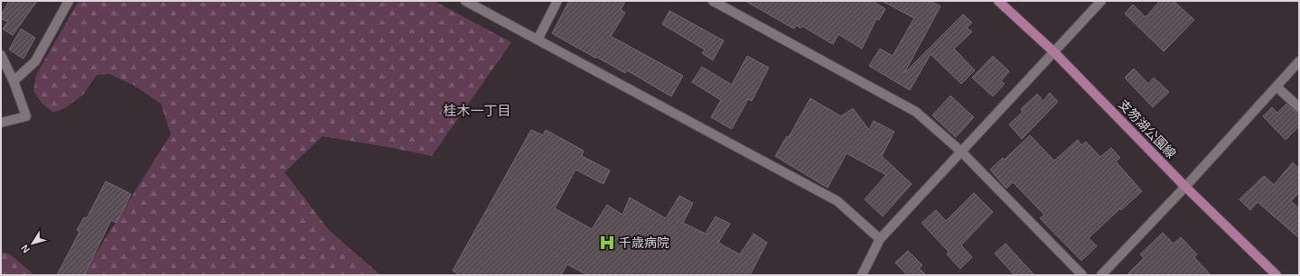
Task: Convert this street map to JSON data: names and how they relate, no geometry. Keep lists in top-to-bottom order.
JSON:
{
  "streets": {
    "main road": ["支笏湖公園線"]
  },
  "districts": ["桂木一丁目"],
  "places": {
    "hospital": ["千歳病院"]
  },
  "north": "bottom left"
}
